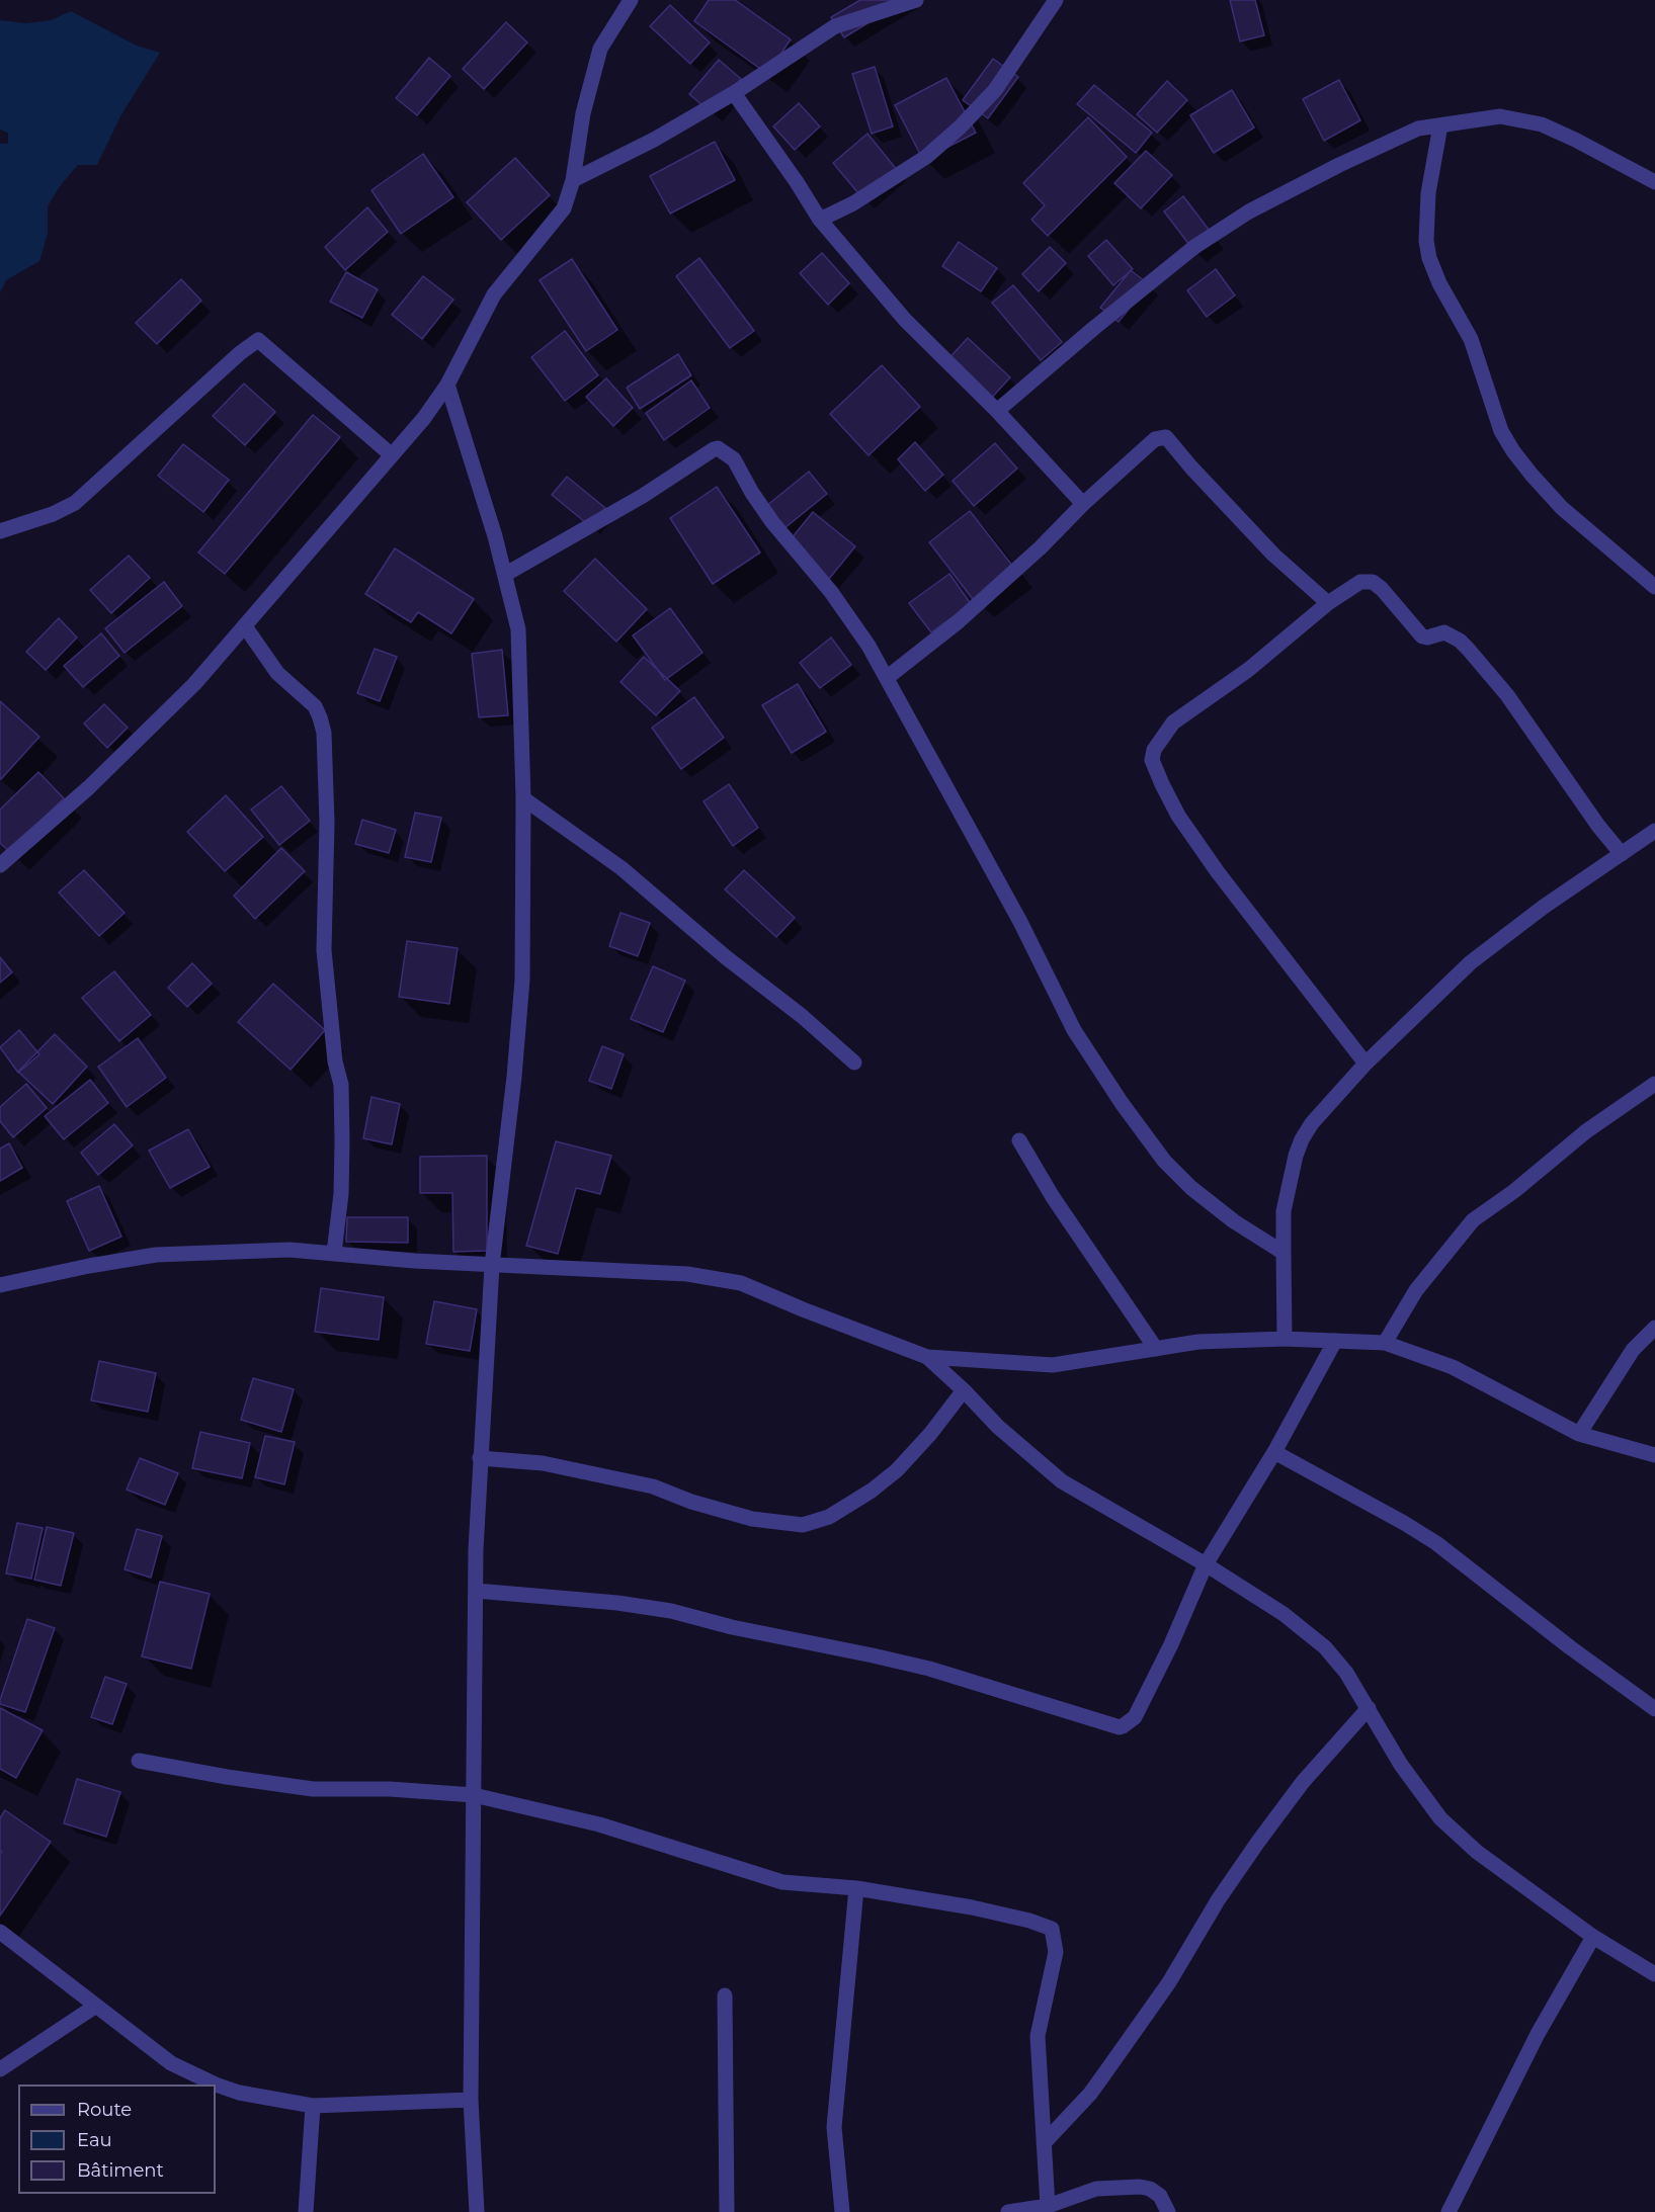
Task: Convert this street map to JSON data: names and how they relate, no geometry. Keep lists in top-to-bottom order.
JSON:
{
  "legend": ["Route", "Eau", "Bâtiment"]
}
